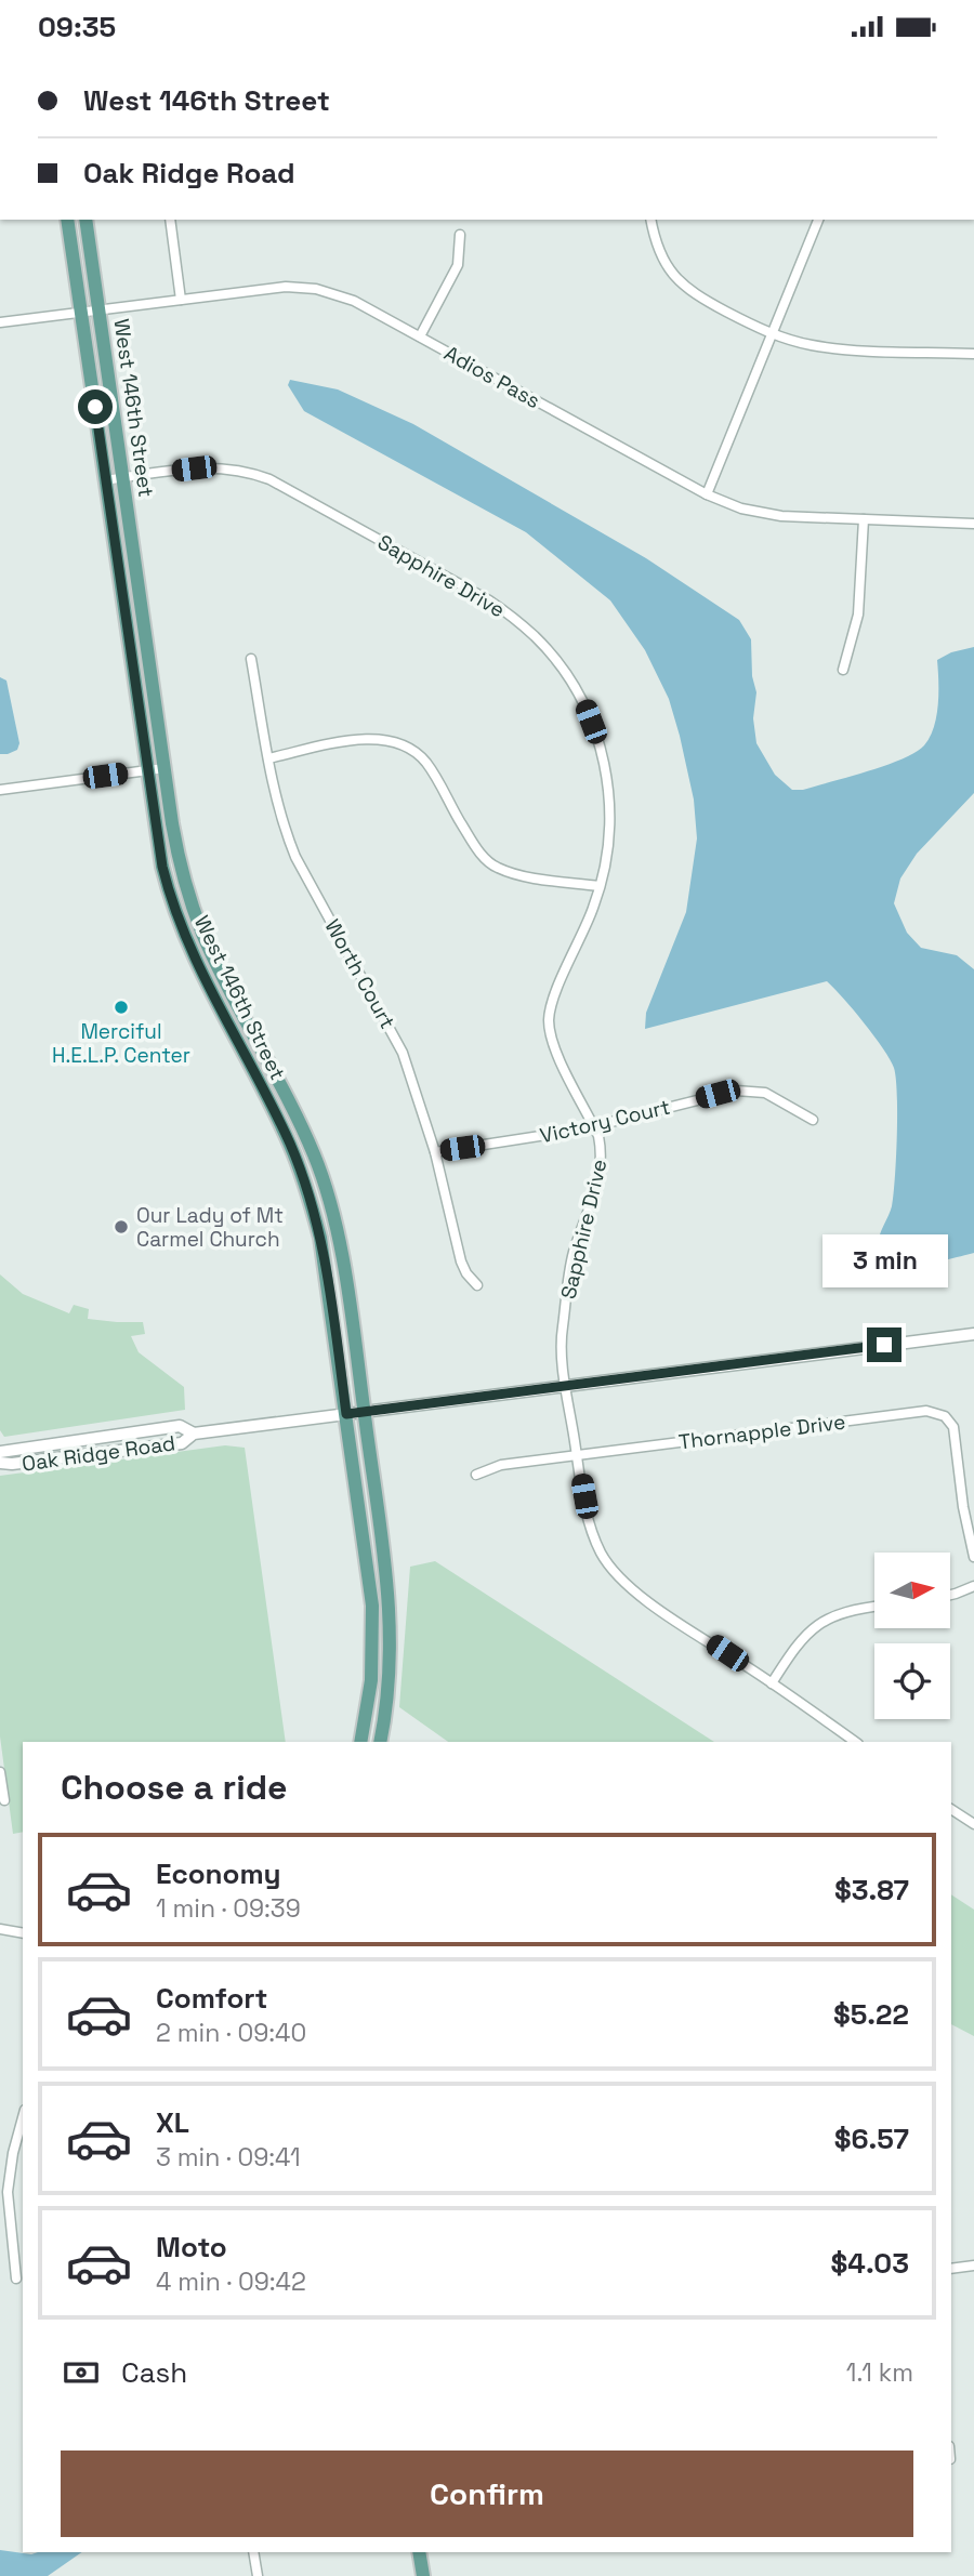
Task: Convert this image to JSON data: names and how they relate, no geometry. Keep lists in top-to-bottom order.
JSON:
{
  "streets": {
    "main road": ["West 146th Street"],
    "street": [
      "Adios Pass",
      "Sapphire Drive",
      "Worth Court",
      "Victory Court",
      "Thornapple Drive",
      "Oak Ridge Road"
    ]
  },
  "crossings": [
    ["Adios Pass", "West 146th Street"],
    ["West 146th Street", "Sapphire Drive"],
    ["West 146th Street", "Oak Ridge Road"],
    ["Sapphire Drive", "Victory Court"],
    ["Sapphire Drive", "Thornapple Drive"],
    ["Sapphire Drive", "Oak Ridge Road"],
    ["Worth Court", "Victory Court"]
  ],
  "places": ["Merciful H.E.L.P. Center", "Our Lady of Mt Carmel Church"],
  "north": "right",
  "page": {
    "status": "09:35",
    "banner": ["West 146th Street", "Oak Ridge Road"],
    "bubble": "3 min",
    "heading": "Choose a ride",
    "list": [
      {
        "name": "Economy",
        "note": "1 min · 09:39",
        "value": "$3.87"
      },
      {
        "name": "Comfort",
        "note": "2 min · 09:40",
        "value": "$5.22"
      },
      {
        "name": "XL",
        "note": "3 min · 09:41",
        "value": "$6.57"
      },
      {
        "name": "Moto",
        "note": "4 min · 09:42",
        "value": "$4.03"
      }
    ],
    "pay": ["Cash", "1.1 km"],
    "buttons": "Confirm"
  }
}
